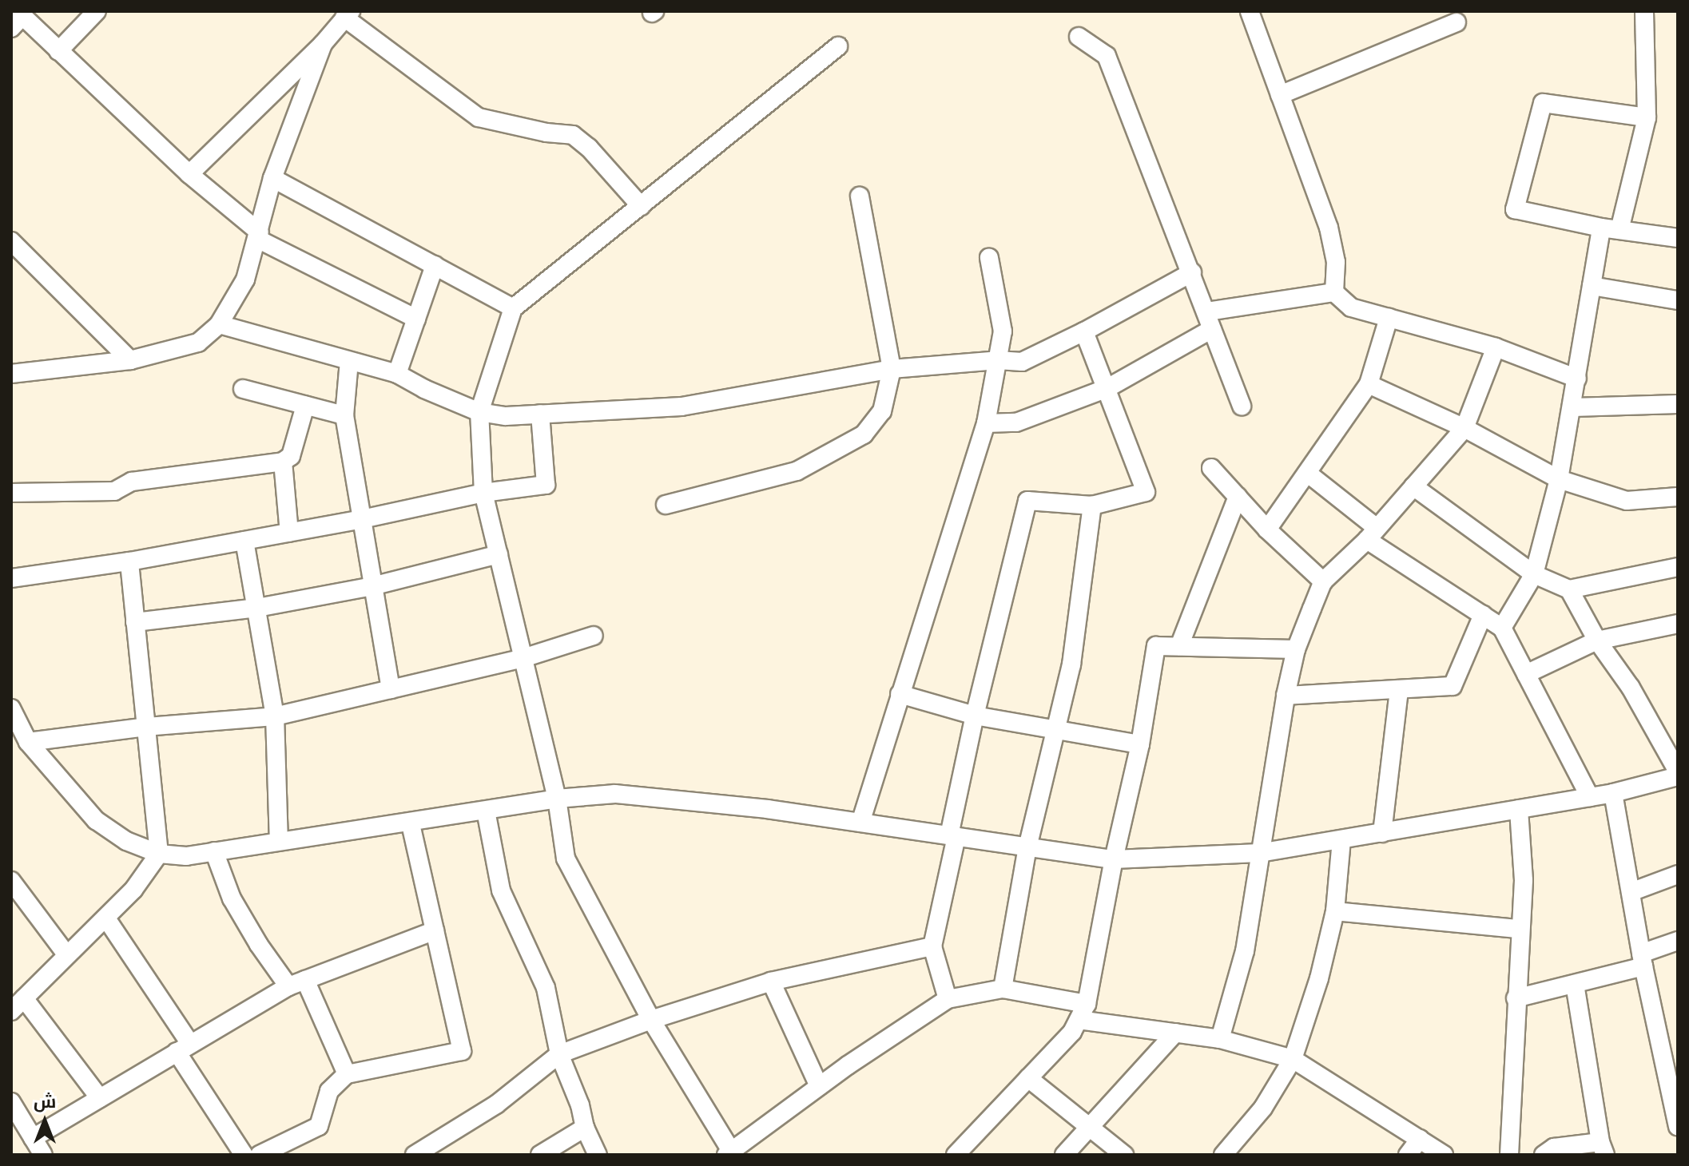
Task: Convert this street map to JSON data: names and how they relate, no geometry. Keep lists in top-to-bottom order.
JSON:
{
  "north": "top"
}
